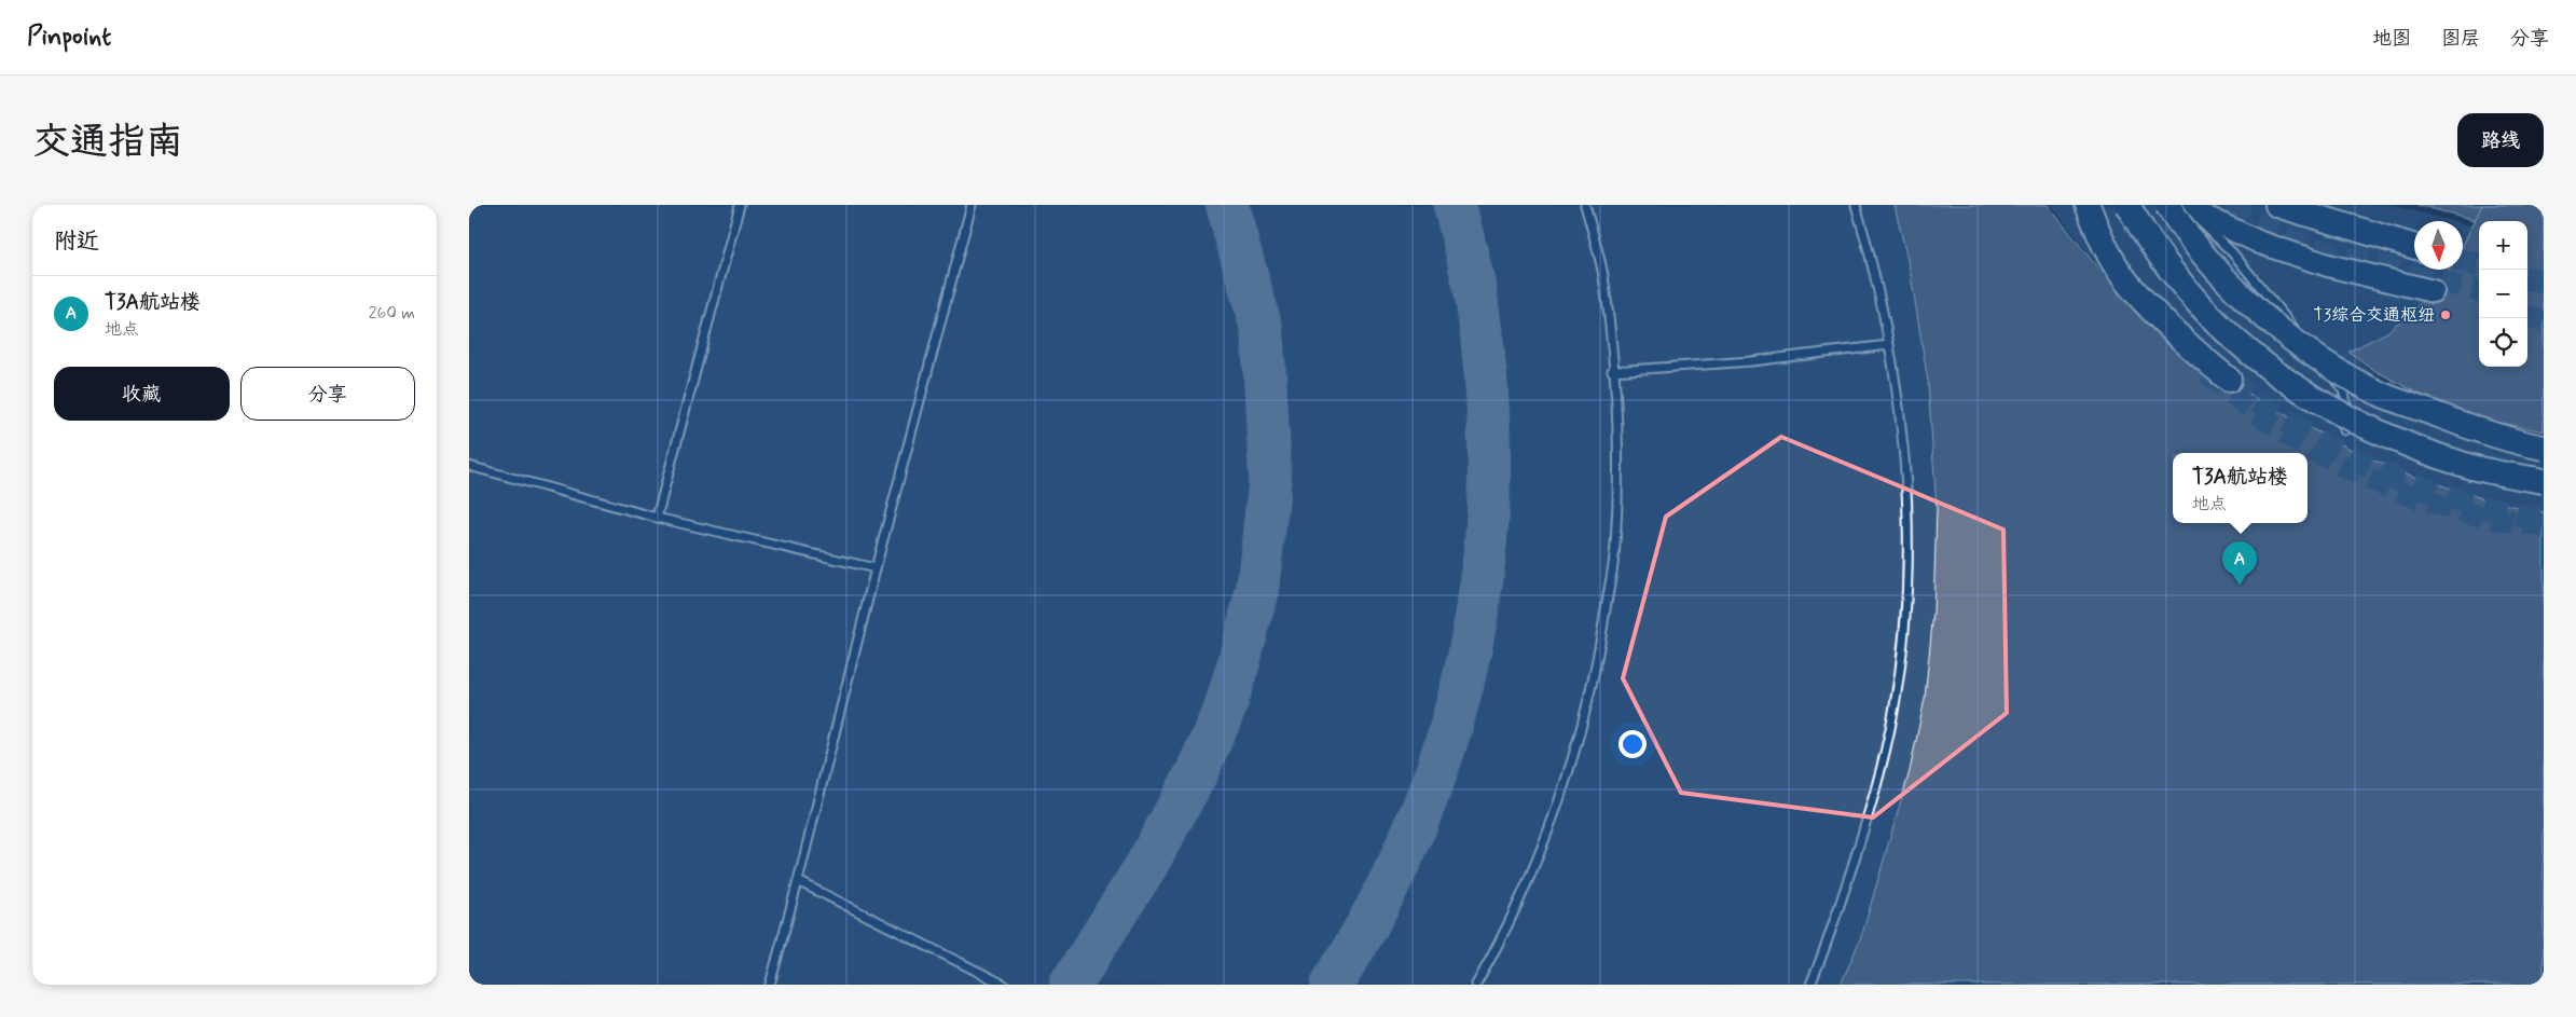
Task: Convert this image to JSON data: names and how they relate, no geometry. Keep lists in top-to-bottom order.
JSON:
{
  "places": ["T3综合交通枢纽"],
  "north": "bottom",
  "page": {
    "header": "Pinpoint",
    "nav": ["地图", "图层", "分享"],
    "buttons": [
      "路线",
      ["收藏", "分享"]
    ],
    "title": "交通指南",
    "heading": "附近",
    "map_buttons": ["+", "−"],
    "list": [
      {
        "mark": "A",
        "name": "T3A航站楼",
        "note": "地点",
        "value": "260 m"
      }
    ],
    "popup": ["T3A航站楼", "地点"],
    "pins": "A"
  }
}
